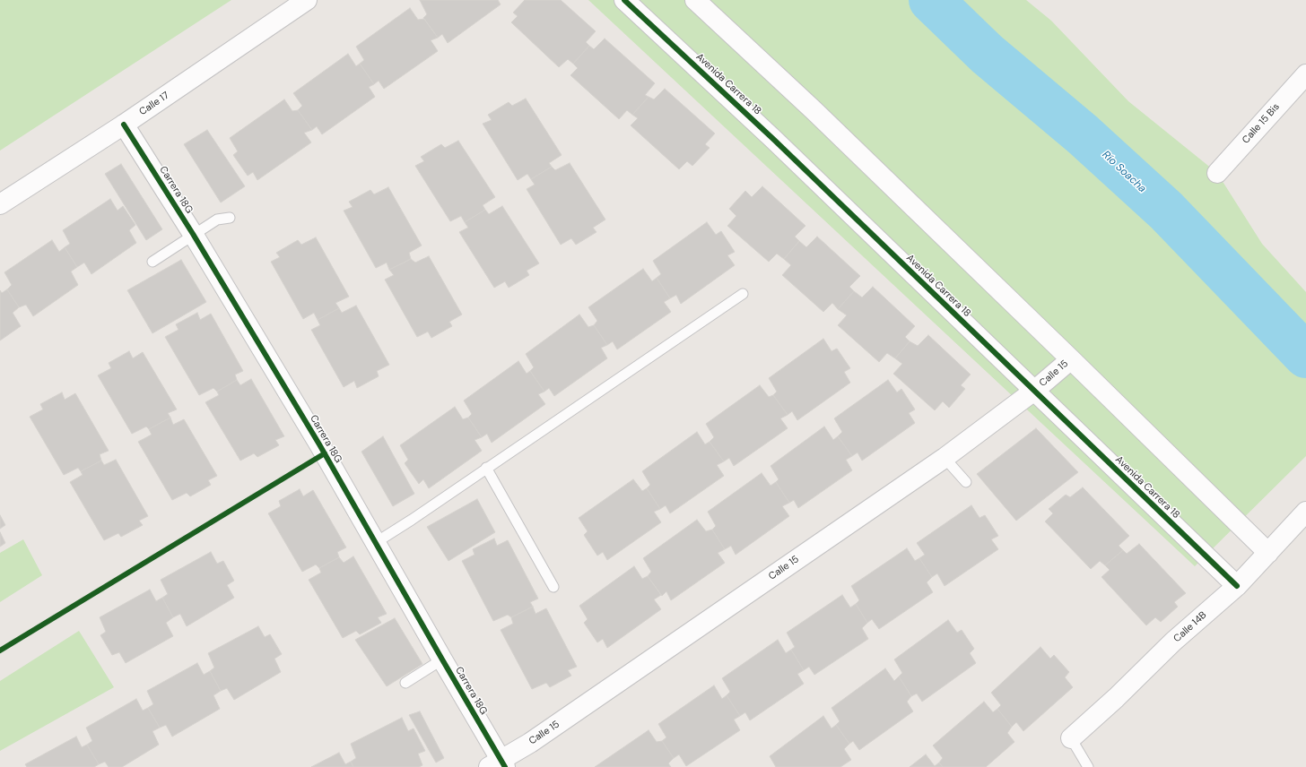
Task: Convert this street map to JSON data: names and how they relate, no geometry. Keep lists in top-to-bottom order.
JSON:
{
  "streets": {
    "street": [
      "Avenida Carrera 18",
      "Calle 17",
      "Calle 15 Bis",
      "Carrera 18G",
      "Calle 15",
      "Calle 14B"
    ]
  },
  "crossings": [
    ["Avenida Carrera 18", "Calle 15"],
    ["Avenida Carrera 18", "Calle 14B"],
    ["Calle 17", "Carrera 18G"],
    ["Carrera 18G", "Calle 15"]
  ],
  "water": ["Río Soacha"]
}
